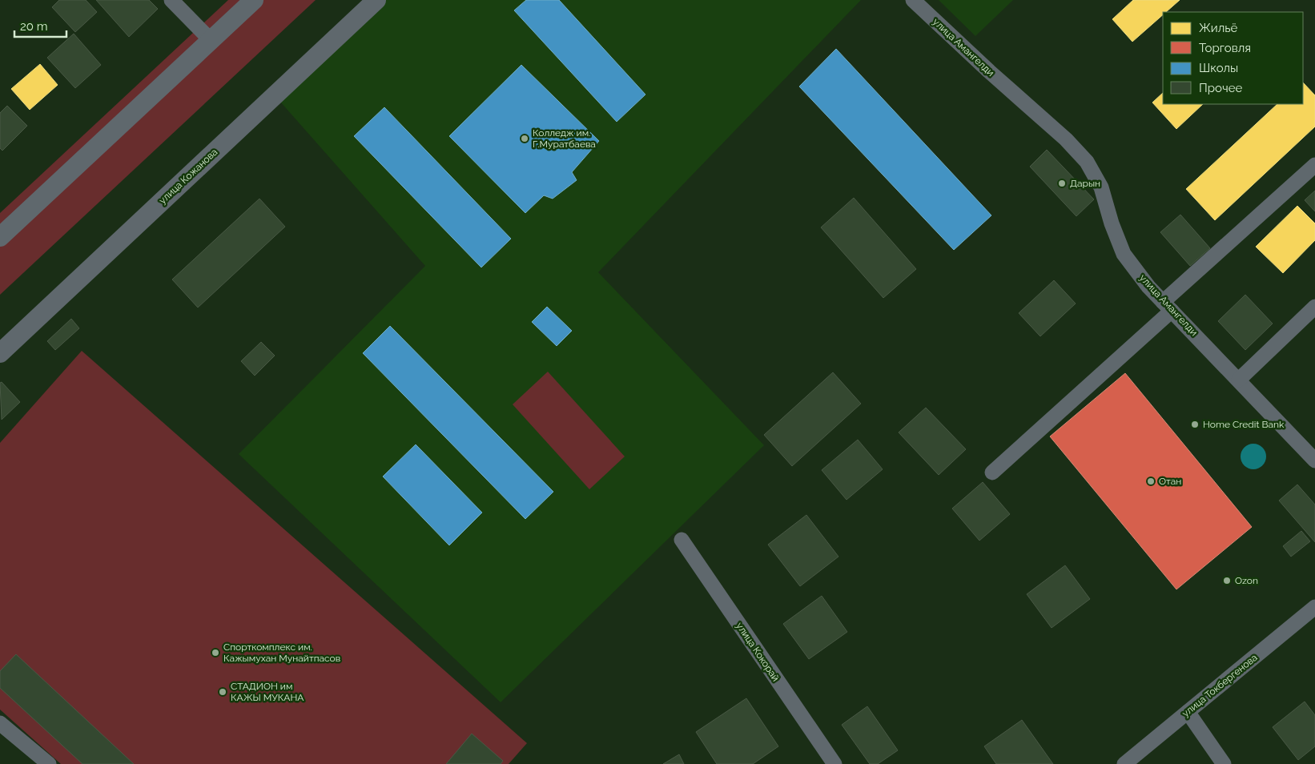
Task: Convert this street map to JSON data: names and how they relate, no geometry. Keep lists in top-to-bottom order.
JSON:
{
  "streets": {
    "street": [
      "улица Амангелди",
      "улица Кожанова",
      "улица Кокорай",
      "улица Токбергенова"
    ]
  },
  "places": [
    "Колледж им. Г.Муратбаева",
    "Дарын",
    "Home Credit Bank",
    "Отан",
    "Ozon",
    "Спорткомплекс им. Кажымухан Мунайтпасов",
    "СТАДИОН им КАЖЫ МУКАНА"
  ],
  "legend": [
    "Жильё",
    "Торговля",
    "Школы",
    "Прочее"
  ],
  "scale_bar": "20 m"
}
